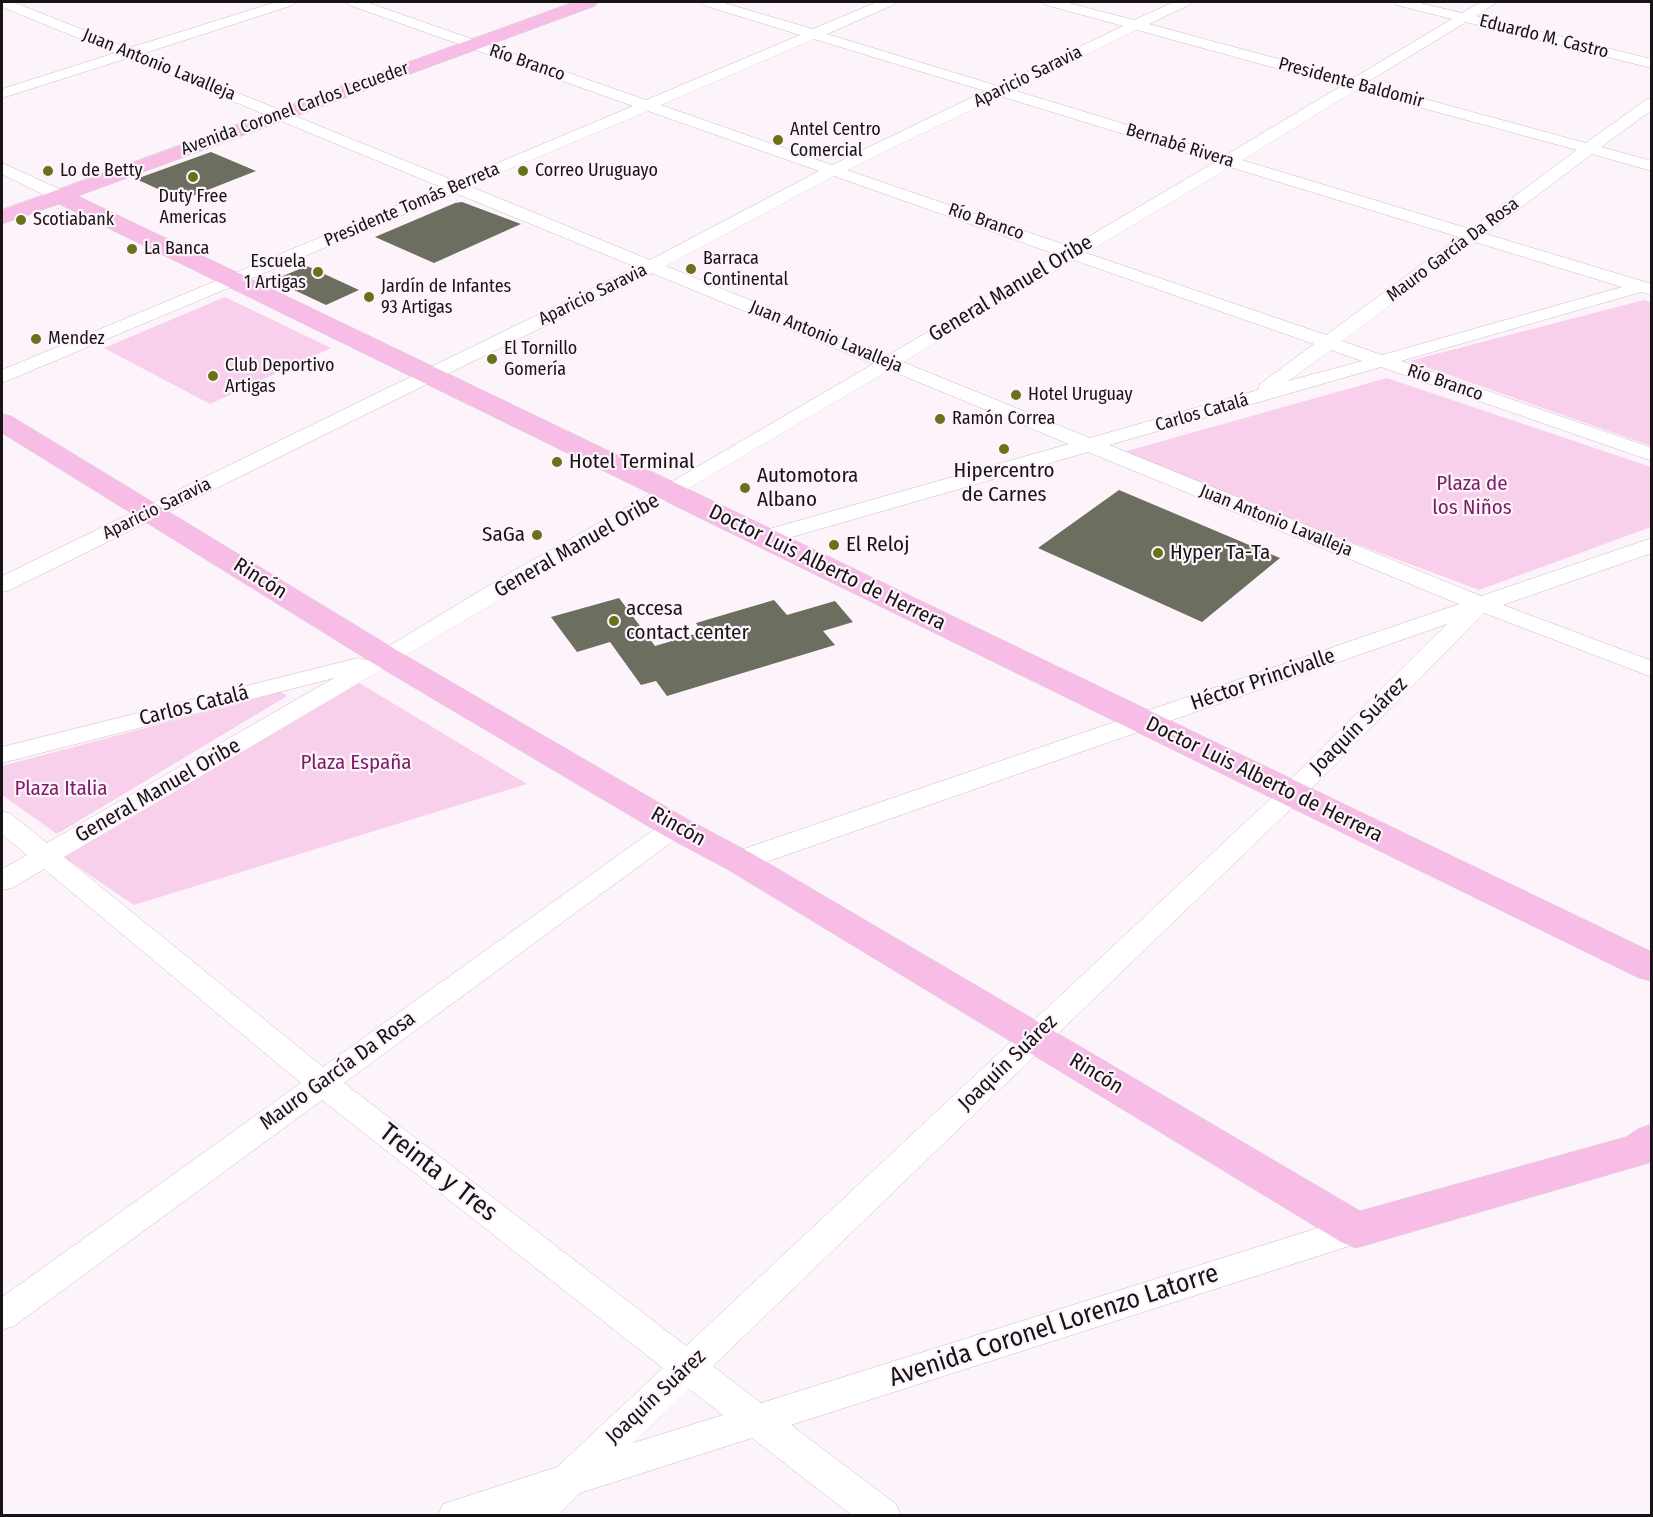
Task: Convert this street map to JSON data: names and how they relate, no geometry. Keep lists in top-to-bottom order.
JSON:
{
  "streets": {
    "main road": [
      "Avenida Coronel Carlos Lecueder",
      "Doctor Luis Alberto de Herrera",
      "Rincón",
      "Avenida Coronel Lorenzo Latorre"
    ],
    "street": [
      "Eduardo M. Castro",
      "Río Branco",
      "Juan Antonio Lavalleja",
      "Aparicio Saravia",
      "Presidente Baldomir",
      "Bernabé Rivera",
      "Presidente Tomás Berreta",
      "Mauro García Da Rosa",
      "General Manuel Oribe",
      "Carlos Catalá",
      "Héctor Princivalle",
      "Joaquín Suárez",
      "Treinta y Tres"
    ]
  },
  "crossings": [
    ["Eduardo M. Castro", "General Manuel Oribe"],
    ["Río Branco", "Aparicio Saravia"],
    ["Río Branco", "Avenida Coronel Carlos Lecueder"],
    ["Río Branco", "Presidente Tomás Berreta"],
    ["Río Branco", "Mauro García Da Rosa"],
    ["Río Branco", "General Manuel Oribe"],
    ["Río Branco", "Carlos Catalá"],
    ["Juan Antonio Lavalleja", "Aparicio Saravia"],
    ["Juan Antonio Lavalleja", "Avenida Coronel Carlos Lecueder"],
    ["Juan Antonio Lavalleja", "Presidente Tomás Berreta"],
    ["Juan Antonio Lavalleja", "General Manuel Oribe"],
    ["Juan Antonio Lavalleja", "Carlos Catalá"],
    ["Juan Antonio Lavalleja", "Héctor Princivalle"],
    ["Juan Antonio Lavalleja", "Joaquín Suárez"],
    ["Aparicio Saravia", "Presidente Baldomir"],
    ["Aparicio Saravia", "Bernabé Rivera"],
    ["Aparicio Saravia", "Doctor Luis Alberto de Herrera"],
    ["Aparicio Saravia", "Rincón"],
    ["Presidente Baldomir", "Mauro García Da Rosa"],
    ["Presidente Baldomir", "General Manuel Oribe"],
    ["Avenida Coronel Carlos Lecueder", "Doctor Luis Alberto de Herrera"],
    ["Bernabé Rivera", "Presidente Tomás Berreta"],
    ["Bernabé Rivera", "Mauro García Da Rosa"],
    ["Bernabé Rivera", "General Manuel Oribe"],
    ["Bernabé Rivera", "Carlos Catalá"],
    ["Presidente Tomás Berreta", "Doctor Luis Alberto de Herrera"],
    ["Mauro García Da Rosa", "Carlos Catalá"],
    ["Mauro García Da Rosa", "Rincón"],
    ["Mauro García Da Rosa", "Treinta y Tres"],
    ["General Manuel Oribe", "Carlos Catalá"],
    ["General Manuel Oribe", "Doctor Luis Alberto de Herrera"],
    ["General Manuel Oribe", "Rincón"],
    ["General Manuel Oribe", "Treinta y Tres"],
    ["Carlos Catalá", "Doctor Luis Alberto de Herrera"],
    ["Carlos Catalá", "Rincón"],
    ["Doctor Luis Alberto de Herrera", "Héctor Princivalle"],
    ["Doctor Luis Alberto de Herrera", "Joaquín Suárez"],
    ["Rincón", "Héctor Princivalle"],
    ["Rincón", "Joaquín Suárez"],
    ["Rincón", "Avenida Coronel Lorenzo Latorre"],
    ["Héctor Princivalle", "Joaquín Suárez"],
    ["Joaquín Suárez", "Treinta y Tres"],
    ["Joaquín Suárez", "Avenida Coronel Lorenzo Latorre"],
    ["Treinta y Tres", "Avenida Coronel Lorenzo Latorre"]
  ],
  "parks": ["Plaza de los Niños", "Plaza España", "Plaza Italia"],
  "places": [
    "Antel Centro Comercial",
    "Lo de Betty",
    "Correo Uruguayo",
    "Duty Free Americas",
    "Scotiabank",
    "La Banca",
    "Barraca Continental",
    "Escuela 1 Artigas",
    "Jardín de Infantes 93 Artigas",
    "Mendez",
    "El Tornillo Gomería",
    "Club Deportivo Artigas",
    "Hotel Uruguay",
    "Ramón Correa",
    "Hipercentro de Carnes",
    "Hotel Terminal",
    "Automotora Albano",
    "SaGa",
    "El Reloj",
    "Hyper Ta-Ta",
    "accesa contact center"
  ]
}
